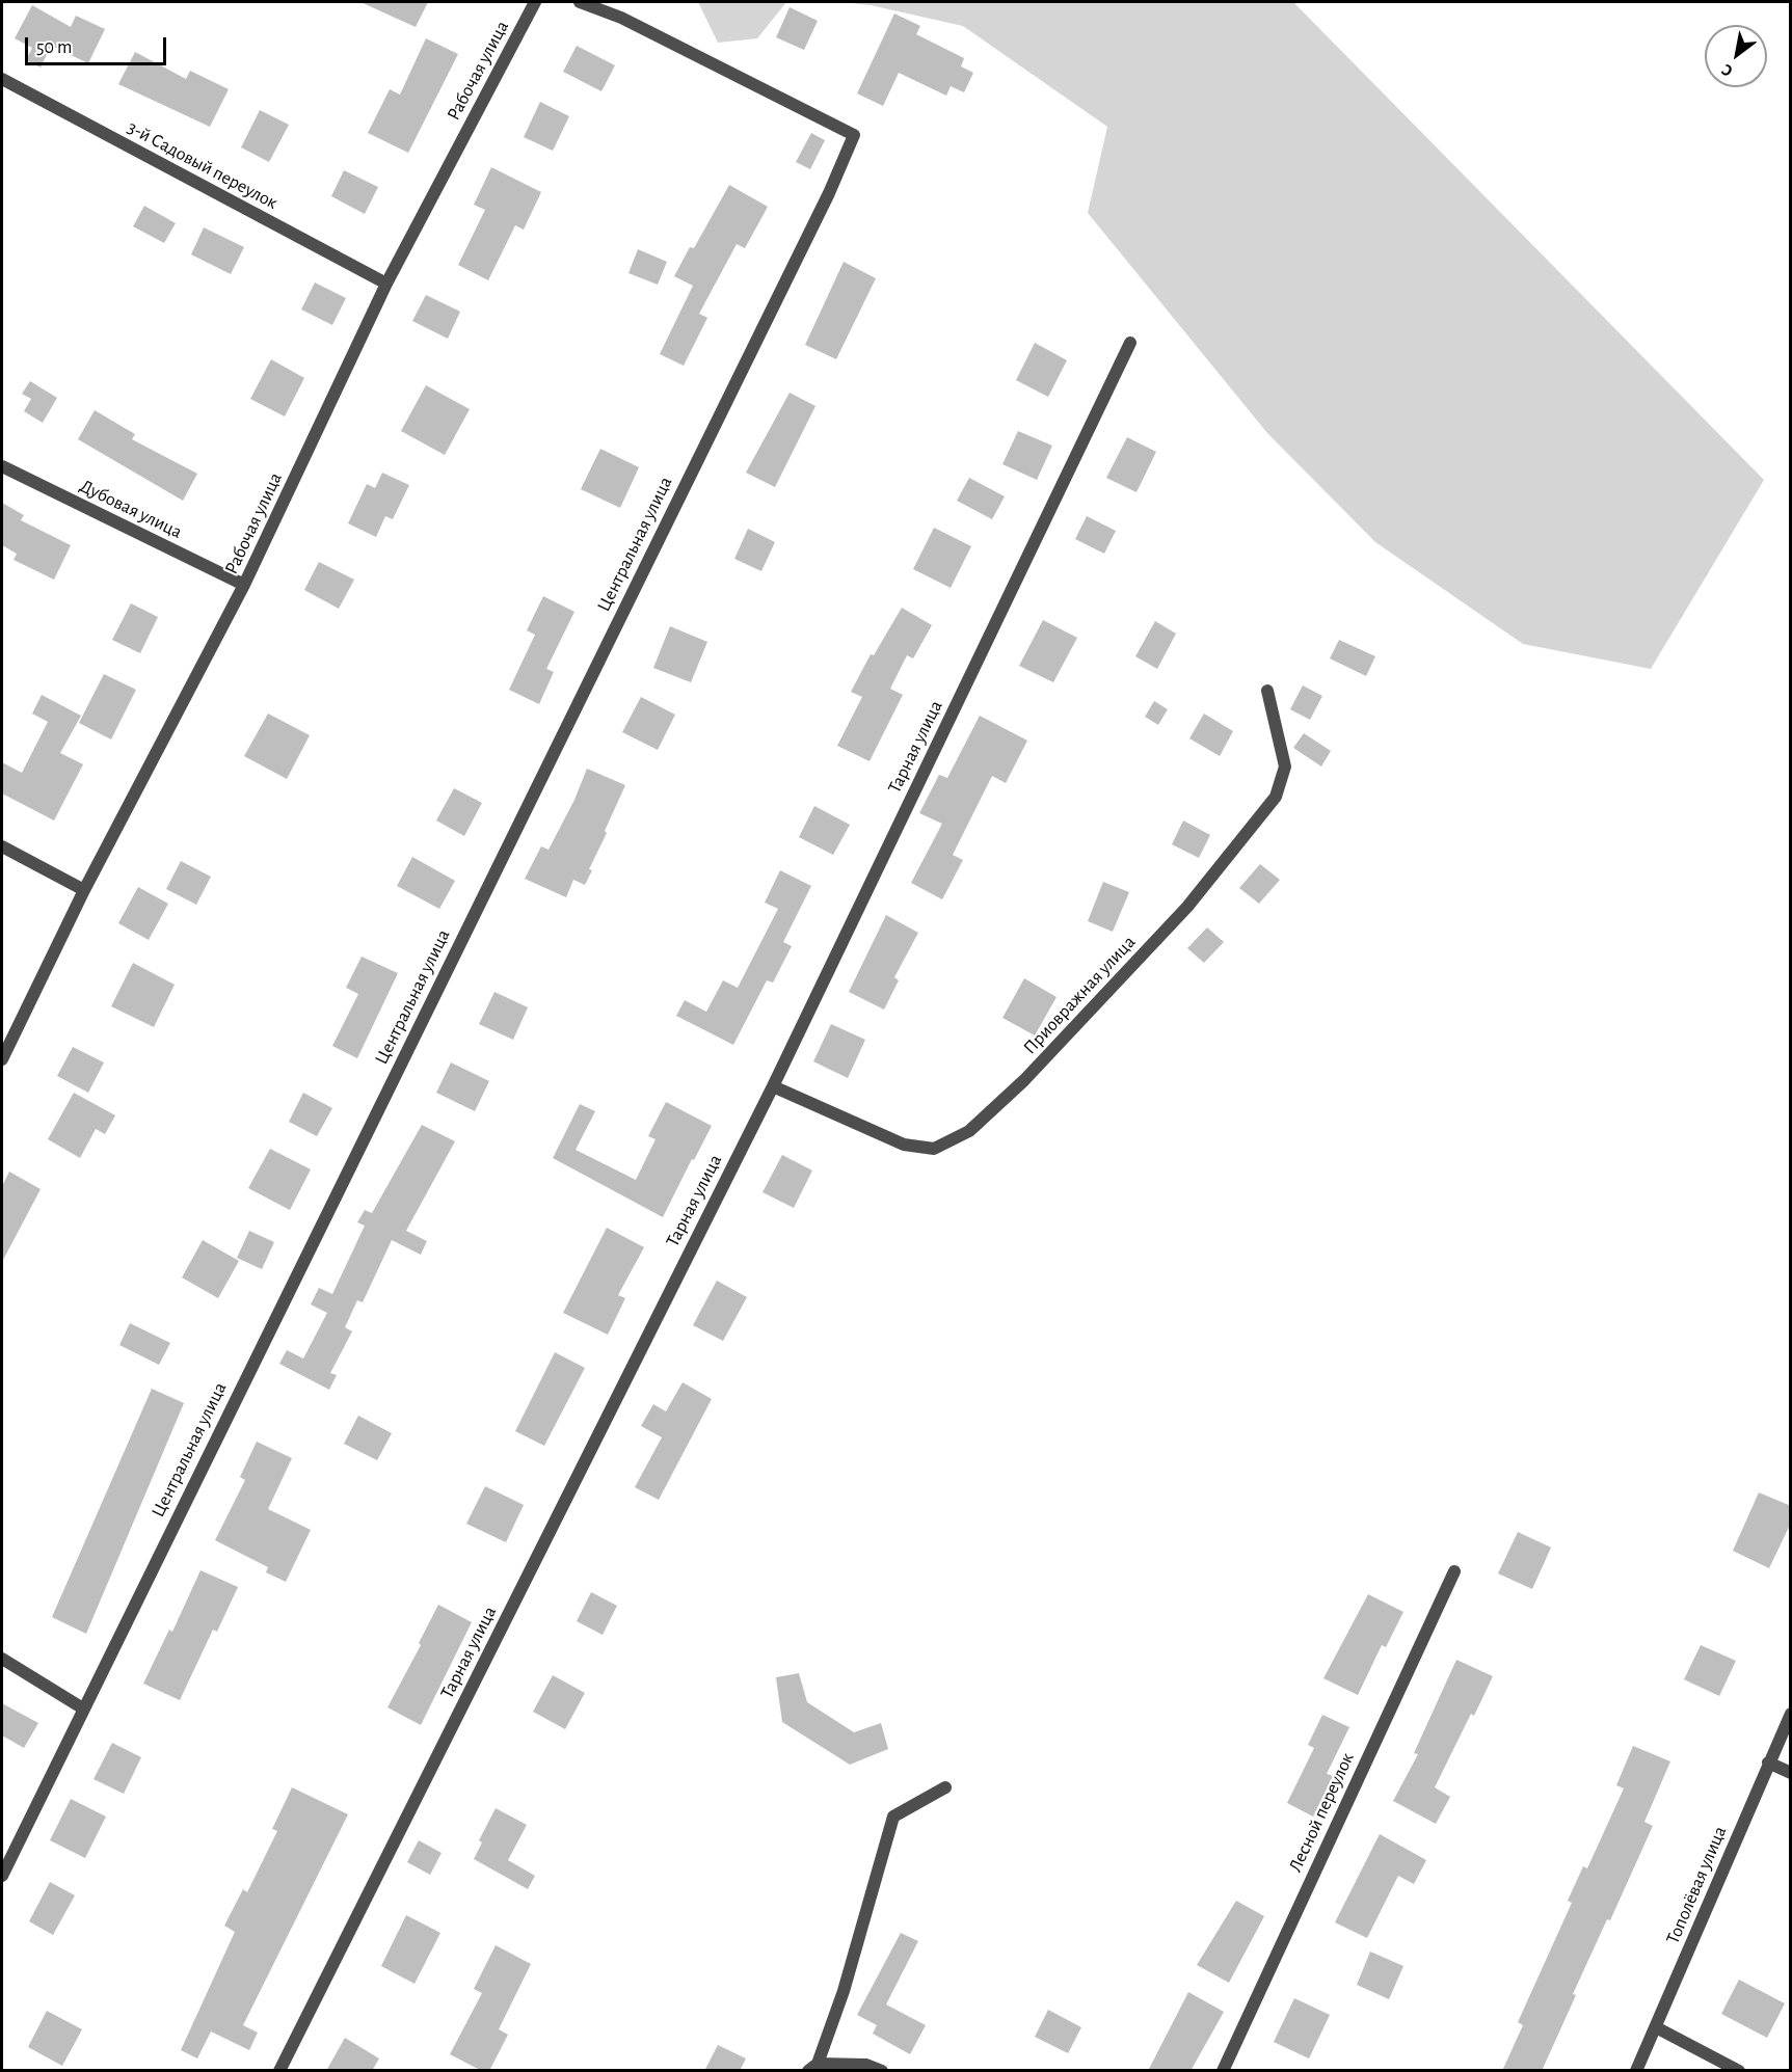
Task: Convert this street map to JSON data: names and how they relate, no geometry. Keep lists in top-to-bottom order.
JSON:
{
  "streets": {
    "street": [
      "Рабочая улица",
      "3-й Садовый переулок",
      "Дубовая улица",
      "Центральная улица",
      "Тарная улица",
      "Приовражная улица",
      "Лесной переулок",
      "Тополёвая улица"
    ]
  },
  "crossings": [
    ["Рабочая улица", "3-й Садовый переулок"],
    ["Рабочая улица", "Дубовая улица"],
    ["Тарная улица", "Приовражная улица"]
  ],
  "scale_bar": "50 m",
  "north": "bottom left"
}
